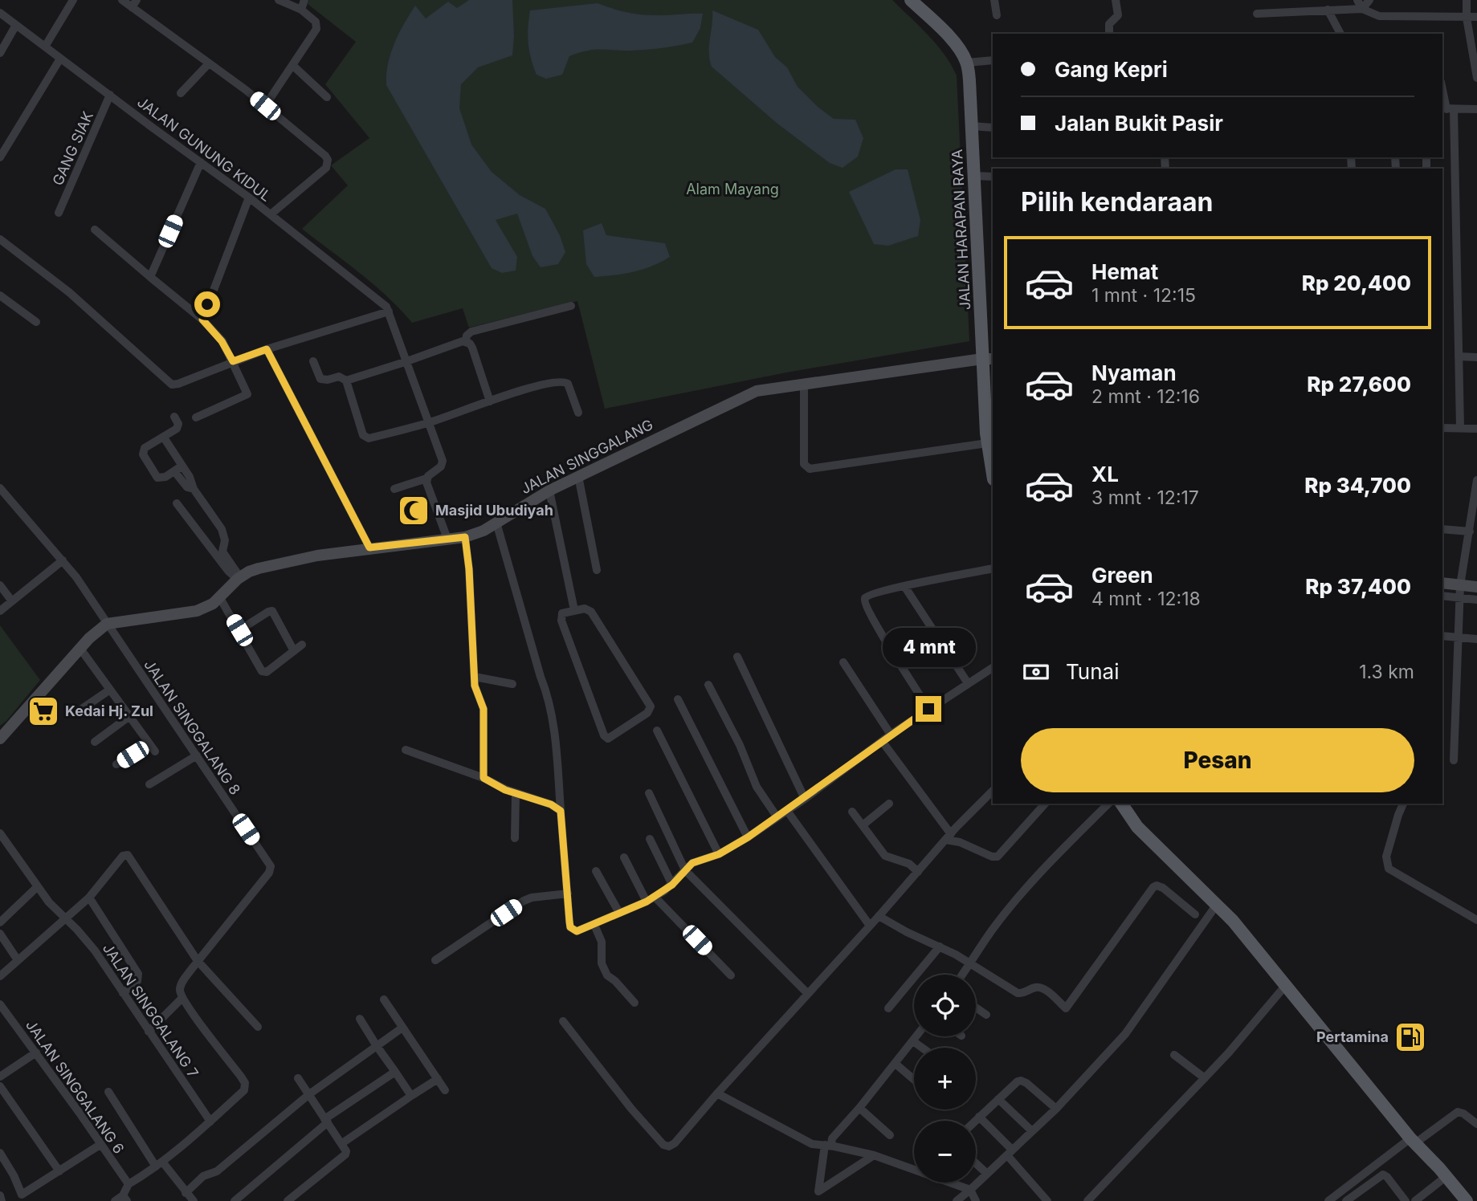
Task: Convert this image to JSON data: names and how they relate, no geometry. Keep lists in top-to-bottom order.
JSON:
{
  "streets": {
    "main road": ["JALAN HARAPAN RAYA", "JALAN SINGGALANG"],
    "street": [
      "GANG SIAK",
      "JALAN GUNUNG KIDUL",
      "JALAN SINGGALANG 8",
      "JALAN SINGGALANG 7",
      "JALAN SINGGALANG 6"
    ]
  },
  "crossings": [
    ["GANG SIAK", "JALAN GUNUNG KIDUL"],
    ["JALAN HARAPAN RAYA", "JALAN SINGGALANG"],
    ["JALAN SINGGALANG", "JALAN SINGGALANG 8"]
  ],
  "parks": ["Alam Mayang"],
  "places": {
    "mosque": ["Masjid Ubudiyah"],
    "supermarket": ["Kedai Hj. Zul"],
    "fuel station": ["Pertamina"]
  },
  "page": {
    "banner": ["Gang Kepri", "Jalan Bukit Pasir"],
    "heading": "Pilih kendaraan",
    "list": [
      {
        "name": "Hemat",
        "note": "1 mnt · 12:15",
        "value": "Rp 20,400"
      },
      {
        "name": "Nyaman",
        "note": "2 mnt · 12:16",
        "value": "Rp 27,600"
      },
      {
        "name": "XL",
        "note": "3 mnt · 12:17",
        "value": "Rp 34,700"
      },
      {
        "name": "Green",
        "note": "4 mnt · 12:18",
        "value": "Rp 37,400"
      }
    ],
    "bubble": "4 mnt",
    "pay": ["Tunai", "1.3 km"],
    "buttons": "Pesan",
    "map_buttons": ["+", "−"]
  }
}
